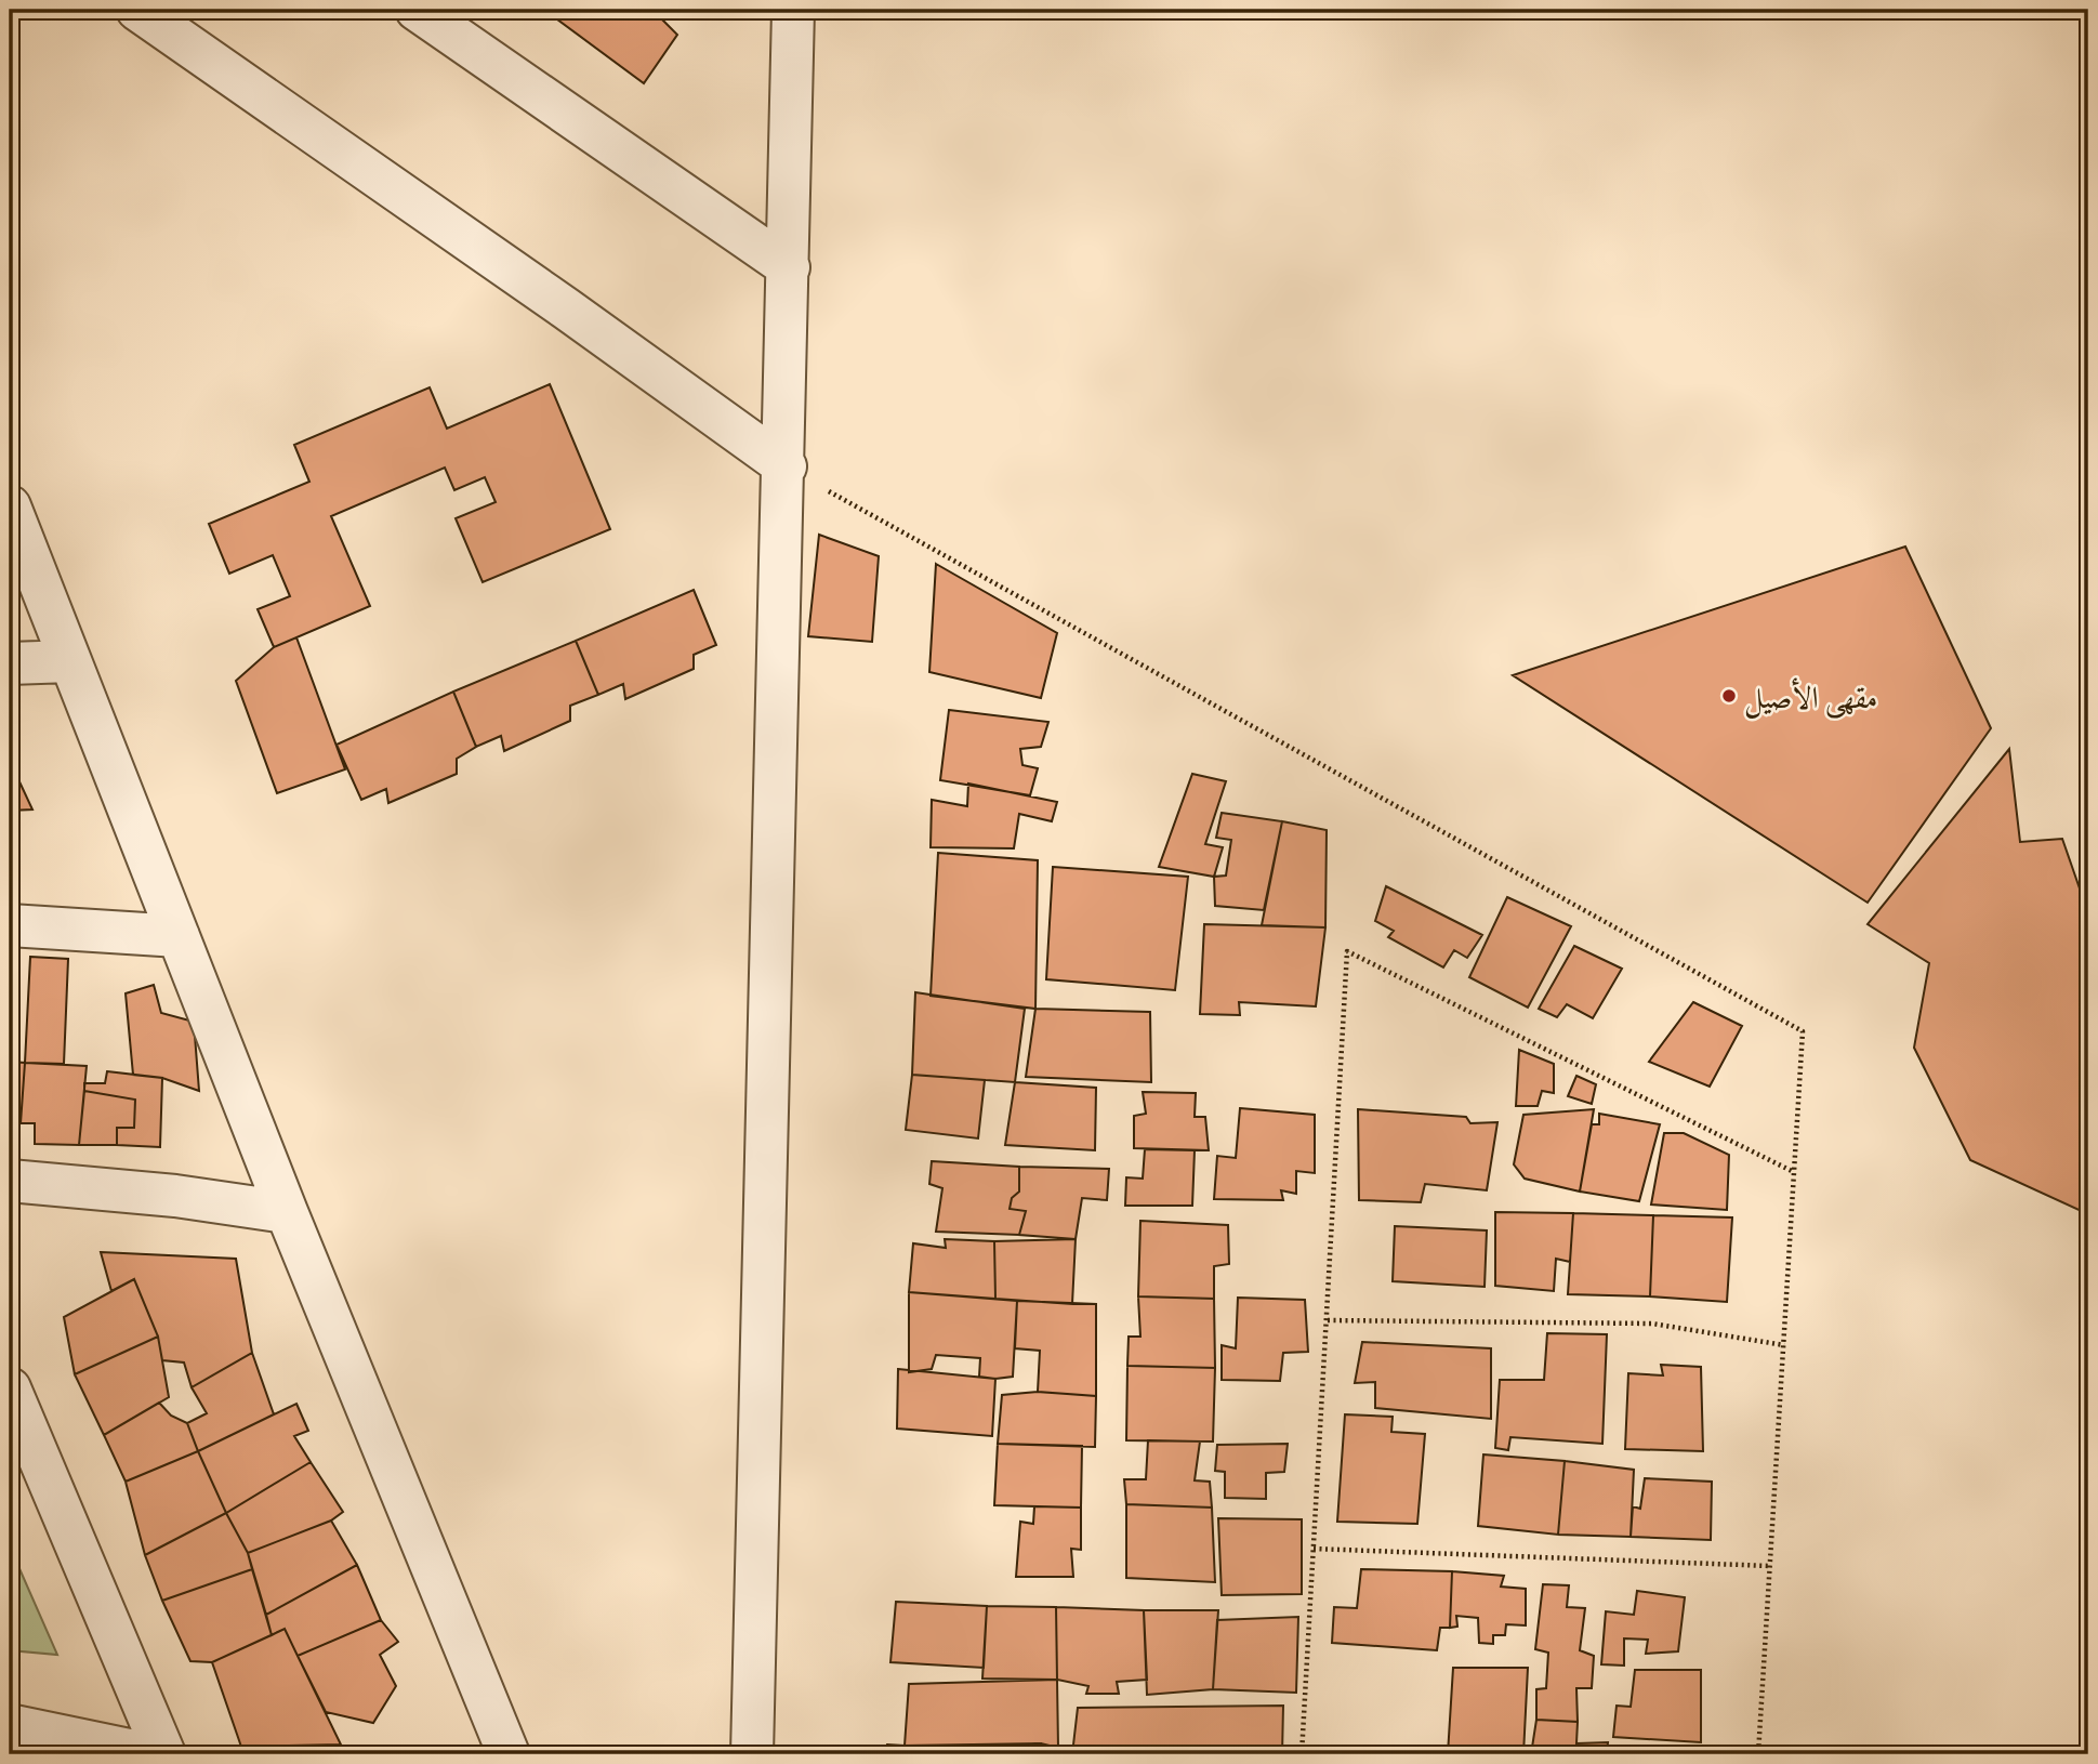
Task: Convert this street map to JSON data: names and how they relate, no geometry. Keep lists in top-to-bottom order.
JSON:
{
  "places": ["مقهى الأصيل"]
}
